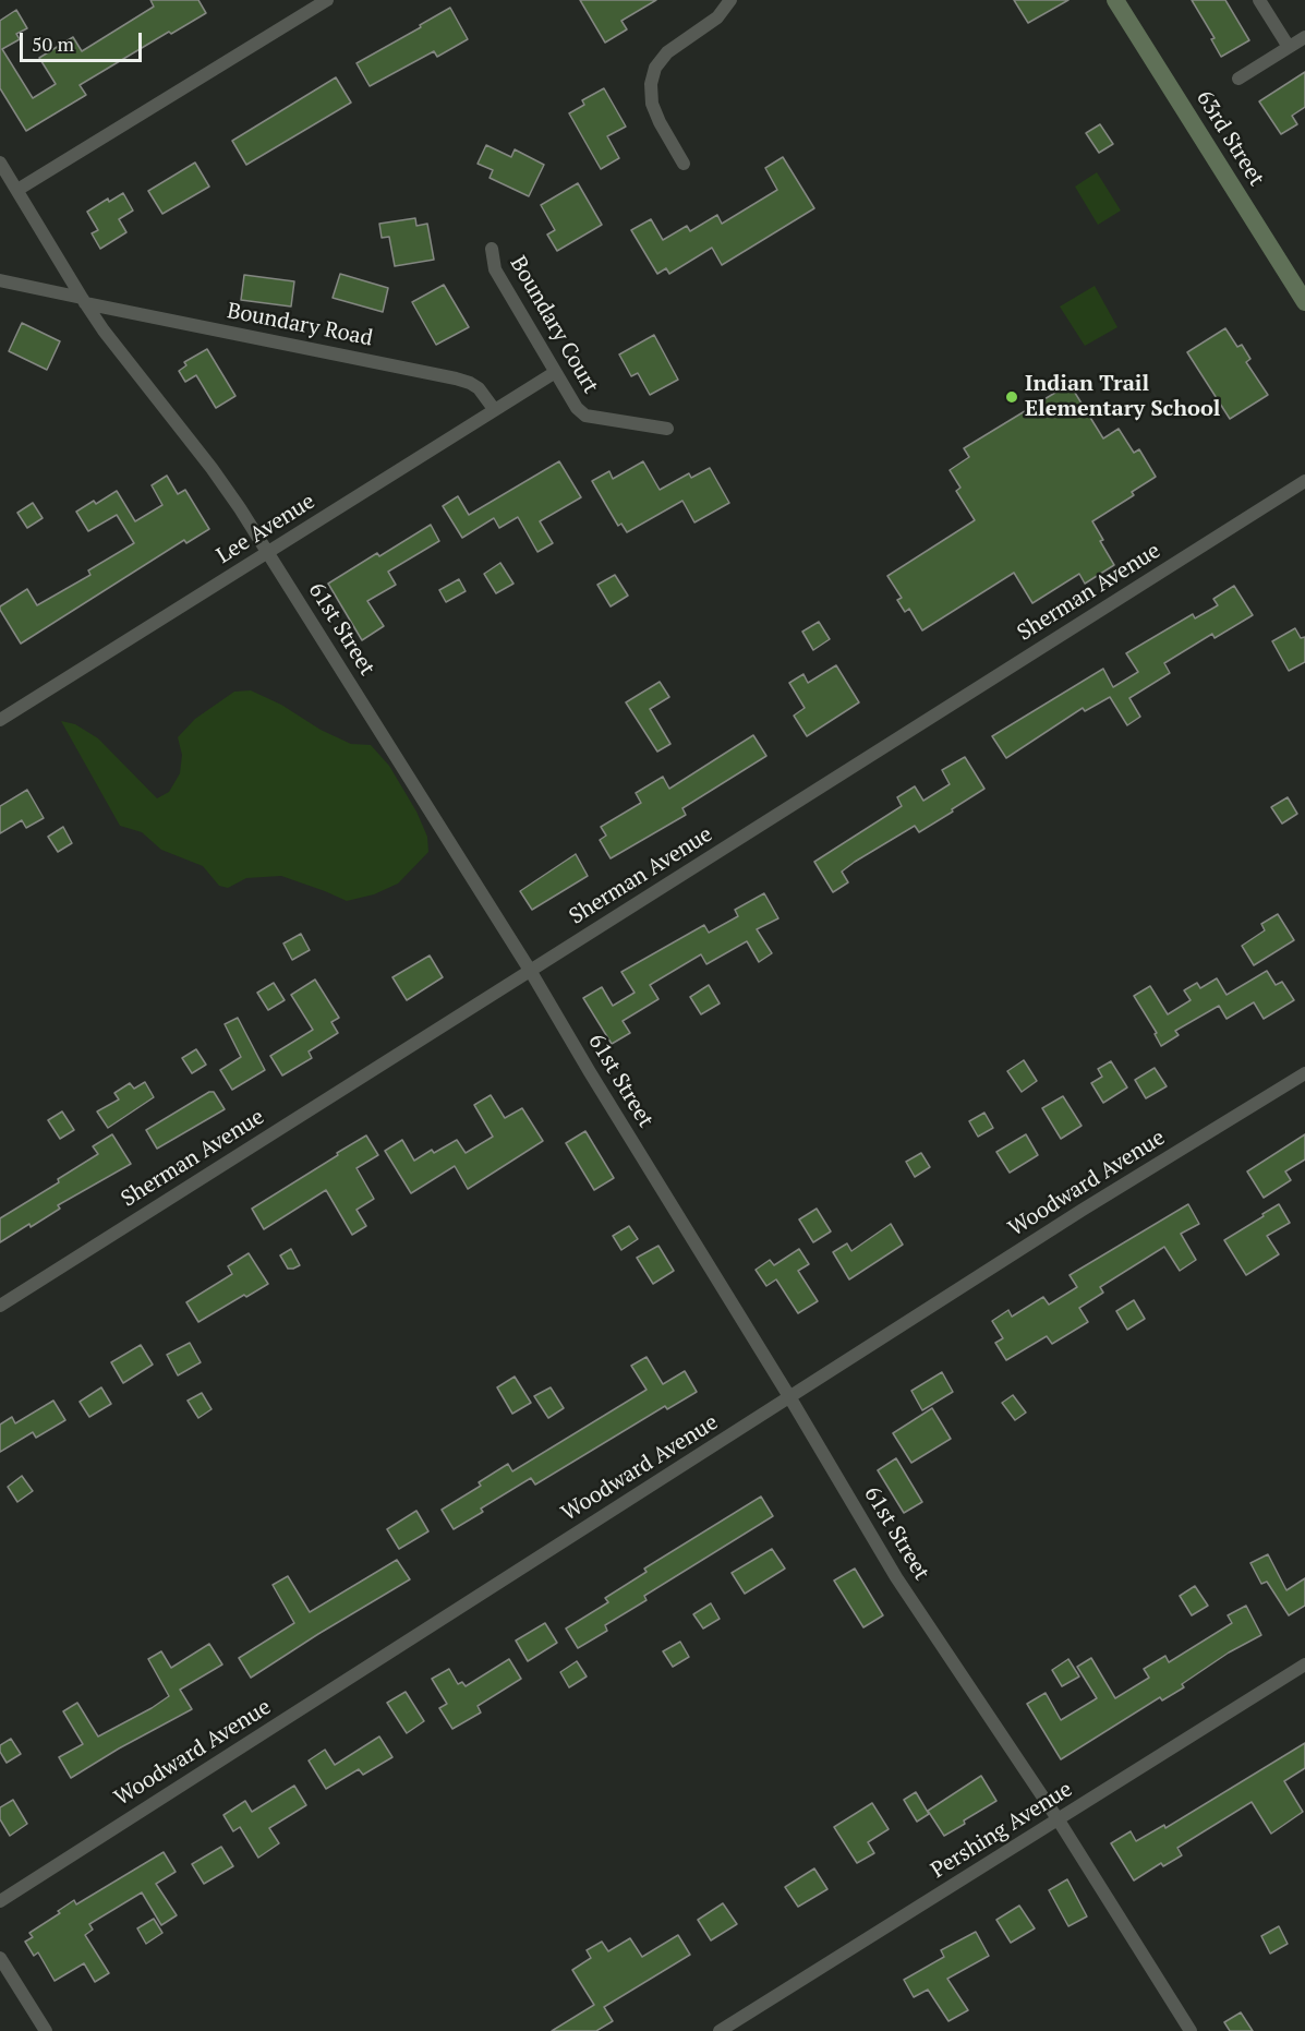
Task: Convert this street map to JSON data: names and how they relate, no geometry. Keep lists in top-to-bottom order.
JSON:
{
  "streets": {
    "main road": ["63rd Street"],
    "street": [
      "Boundary Road",
      "Boundary Court",
      "Lee Avenue",
      "Sherman Avenue",
      "61st Street",
      "Woodward Avenue",
      "Pershing Avenue"
    ]
  },
  "crossings": [
    ["Boundary Road", "Lee Avenue"],
    ["Boundary Road", "61st Street"],
    ["Boundary Court", "Lee Avenue"],
    ["Lee Avenue", "61st Street"],
    ["Sherman Avenue", "61st Street"],
    ["61st Street", "Woodward Avenue"],
    ["61st Street", "Pershing Avenue"]
  ],
  "places": ["Indian Trail Elementary School"],
  "scale_bar": "50 m"
}
